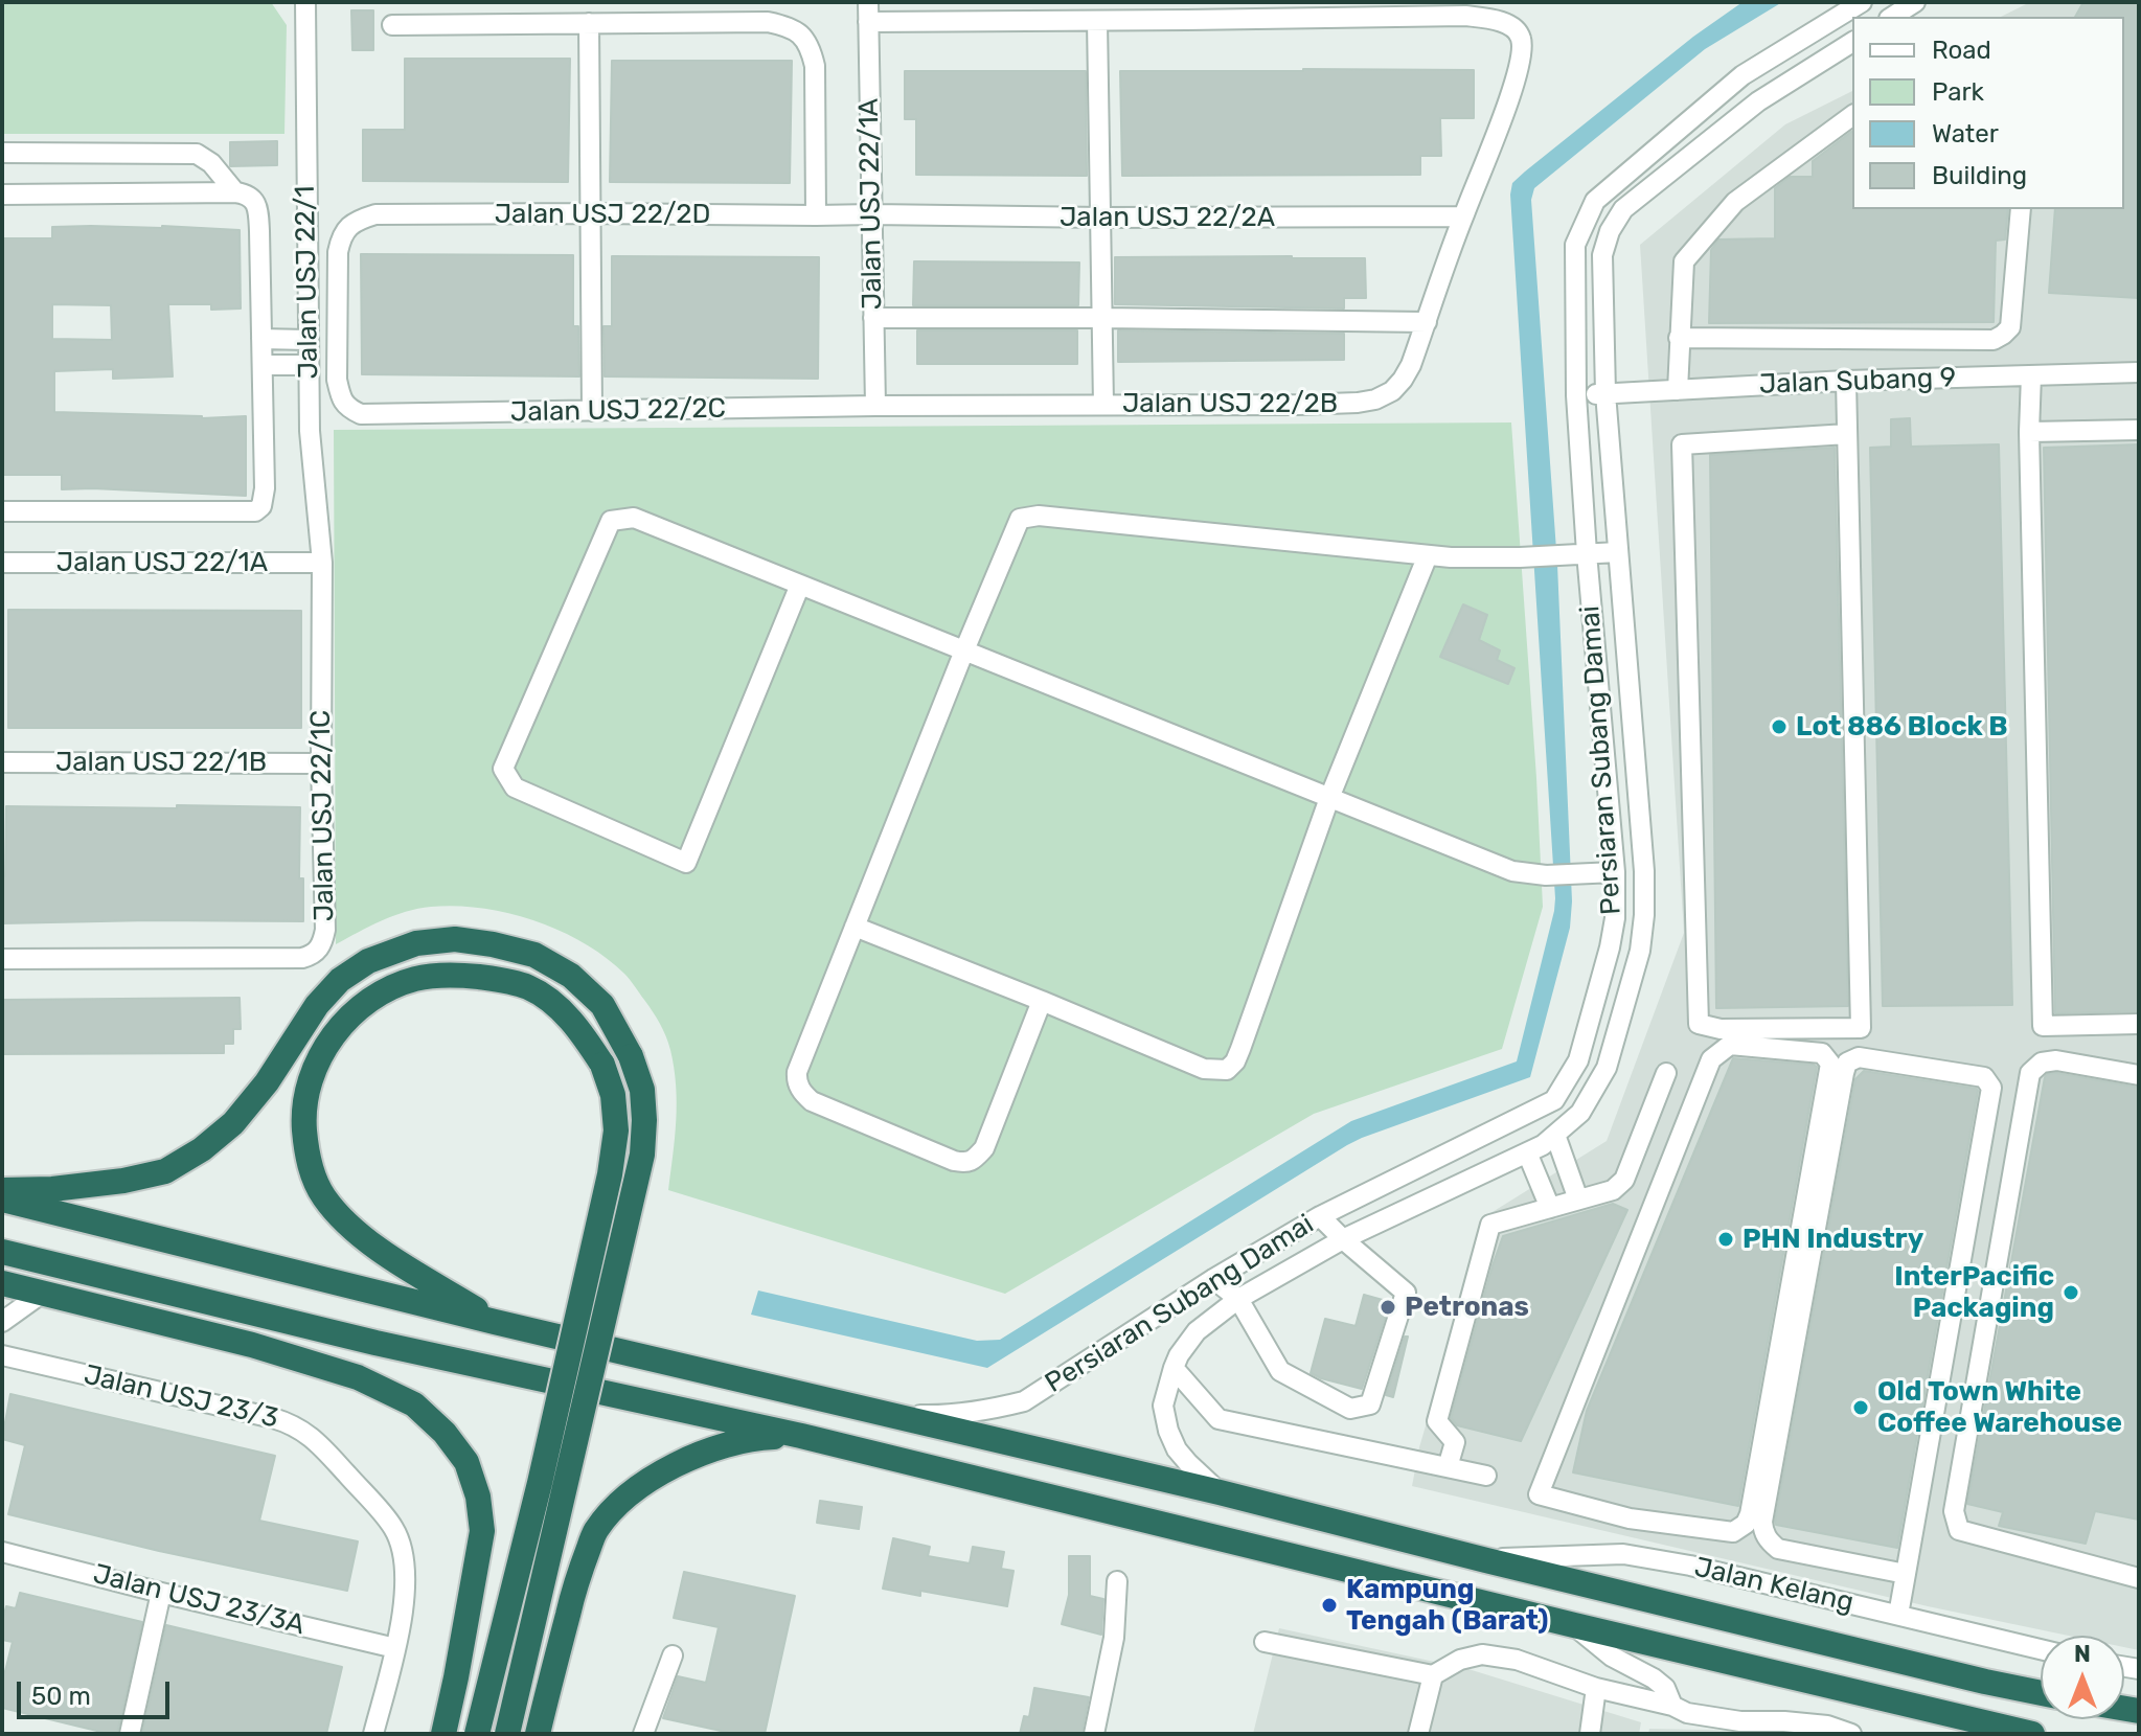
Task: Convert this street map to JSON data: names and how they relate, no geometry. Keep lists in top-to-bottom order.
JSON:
{
  "streets": {
    "street": [
      "Jalan USJ 22/1A",
      "Jalan USJ 22/2D",
      "Jalan USJ 22/2A",
      "Jalan USJ 22/1",
      "Jalan Subang 9",
      "Jalan USJ 22/2B",
      "Jalan USJ 22/2C",
      "Persiaran Subang Damai",
      "Jalan USJ 22/1B",
      "Jalan USJ 22/1C",
      "Jalan USJ 23/3",
      "Jalan Kelang",
      "Jalan USJ 23/3A"
    ]
  },
  "crossings": [
    ["Jalan USJ 22/1A", "Jalan USJ 22/2D"],
    ["Jalan USJ 22/1A", "Jalan USJ 22/2A"],
    ["Jalan USJ 22/1A", "Jalan USJ 22/1"],
    ["Jalan USJ 22/1A", "Jalan USJ 22/2B"],
    ["Jalan USJ 22/1A", "Jalan USJ 22/2C"],
    ["Jalan USJ 22/1A", "Jalan USJ 22/1C"],
    ["Jalan USJ 22/2D", "Jalan USJ 22/2A"],
    ["Jalan USJ 22/2D", "Jalan USJ 22/2C"],
    ["Jalan USJ 22/2A", "Jalan USJ 22/2B"],
    ["Jalan USJ 22/1", "Jalan USJ 22/1C"],
    ["Jalan Subang 9", "Persiaran Subang Damai"],
    ["Jalan USJ 22/2B", "Jalan USJ 22/2C"],
    ["Jalan USJ 22/1B", "Jalan USJ 22/1C"],
    ["Jalan USJ 23/3", "Jalan USJ 23/3A"]
  ],
  "places": [
    "Lot 886 Block B",
    "PHN Industry",
    "InterPacific Packaging",
    "Petronas",
    "Old Town White Coffee Warehouse",
    "Kampung Tengah (Barat)"
  ],
  "legend": [
    "Road",
    "Park",
    "Water",
    "Building"
  ],
  "scale_bar": "50 m",
  "north": "top"
}
